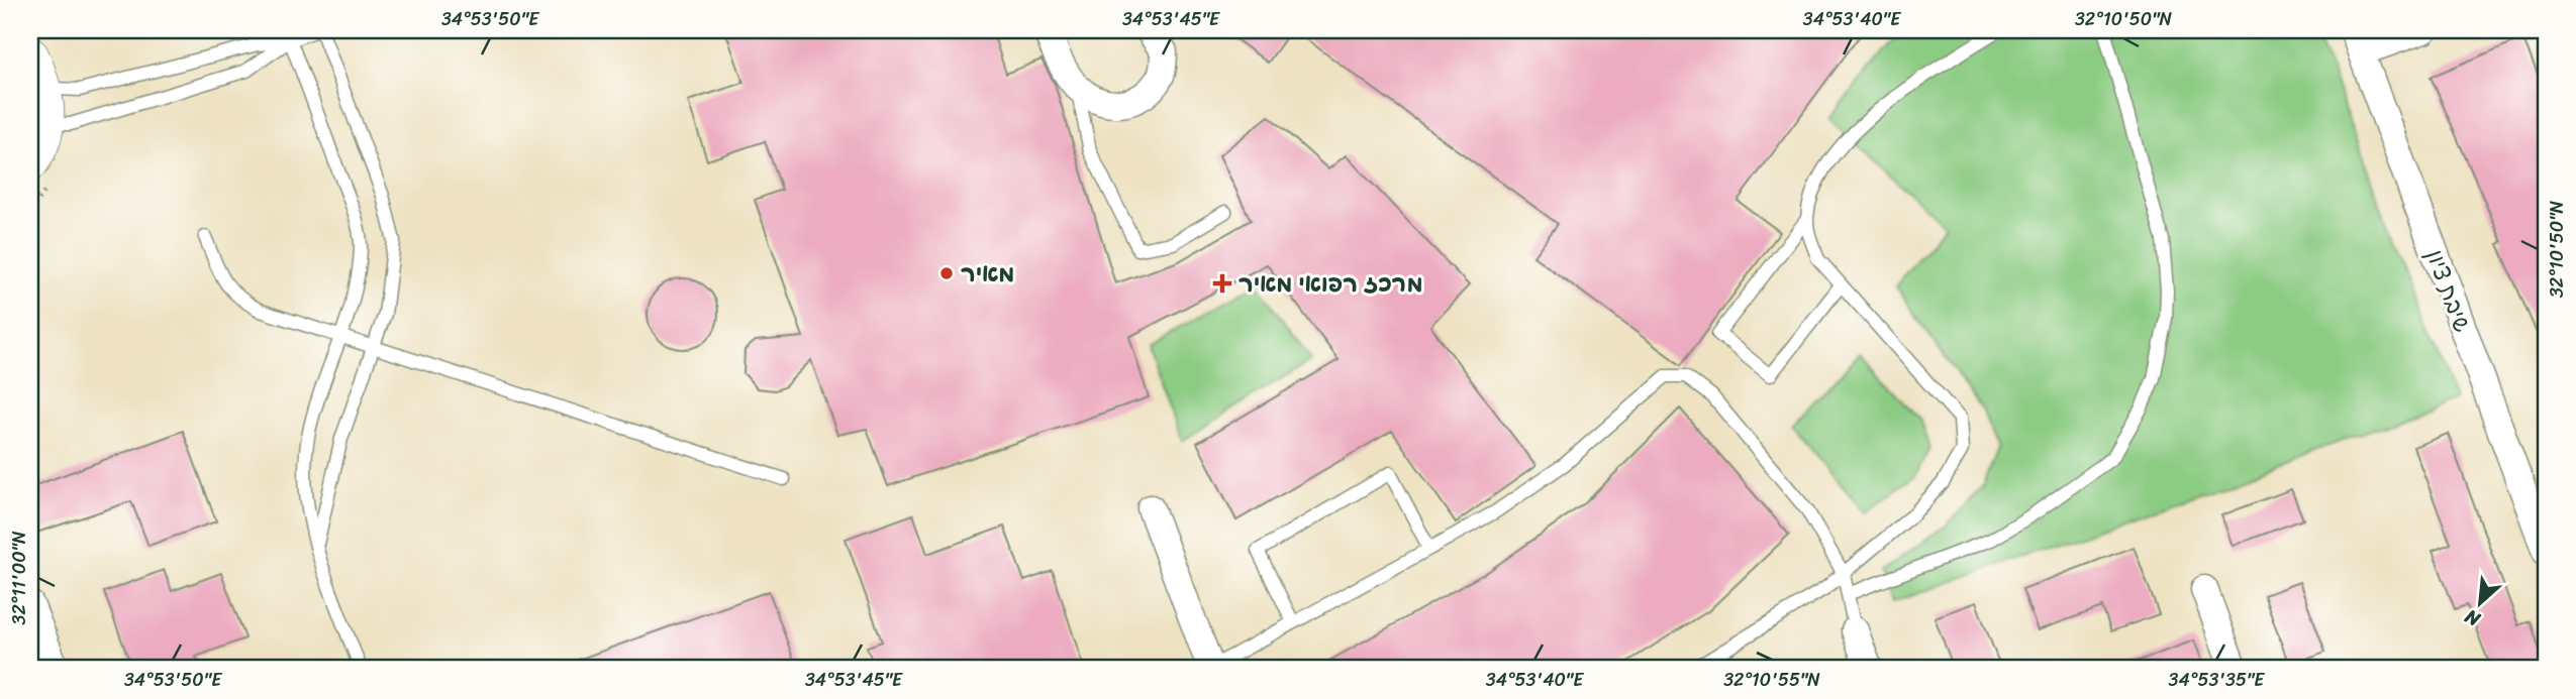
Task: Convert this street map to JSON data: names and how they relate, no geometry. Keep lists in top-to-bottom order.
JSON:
{
  "streets": {
    "street": ["שיבת ציון"]
  },
  "places": {
    "other": ["מאיר"],
    "health": ["מרכז רפואי מאיר"]
  },
  "north": "bottom left",
  "coordinates": [
    "34°53'50\"E",
    "34°53'45\"E",
    "34°53'40\"E",
    "32°10'50\"N",
    "32°11'00\"N",
    "32°10'55\"N",
    "34°53'35\"E"
  ]
}
